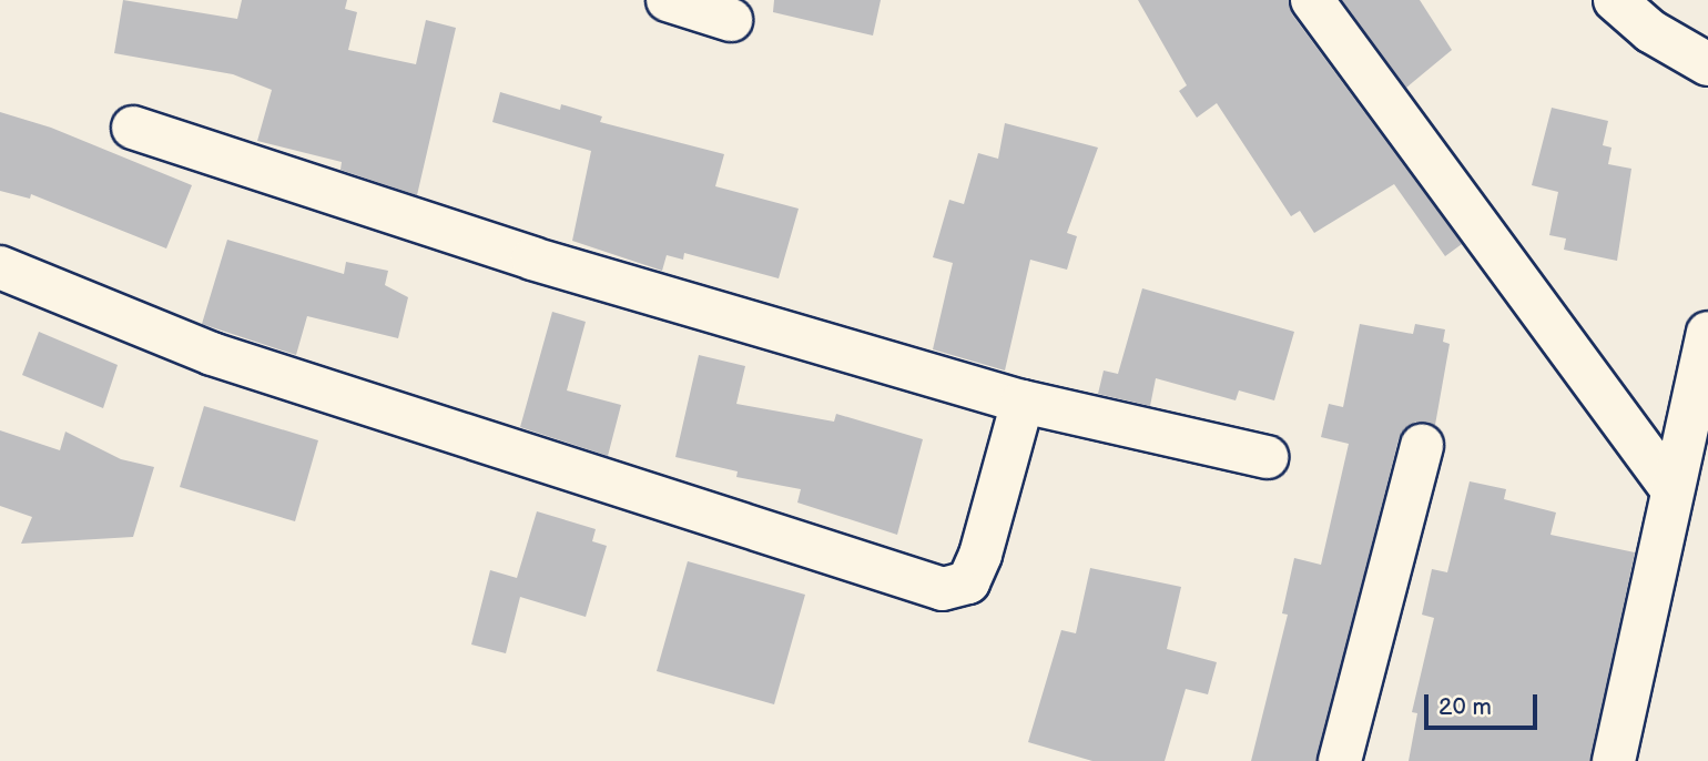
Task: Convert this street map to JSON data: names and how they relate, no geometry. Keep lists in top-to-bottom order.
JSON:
{
  "scale_bar": "20 m"
}
